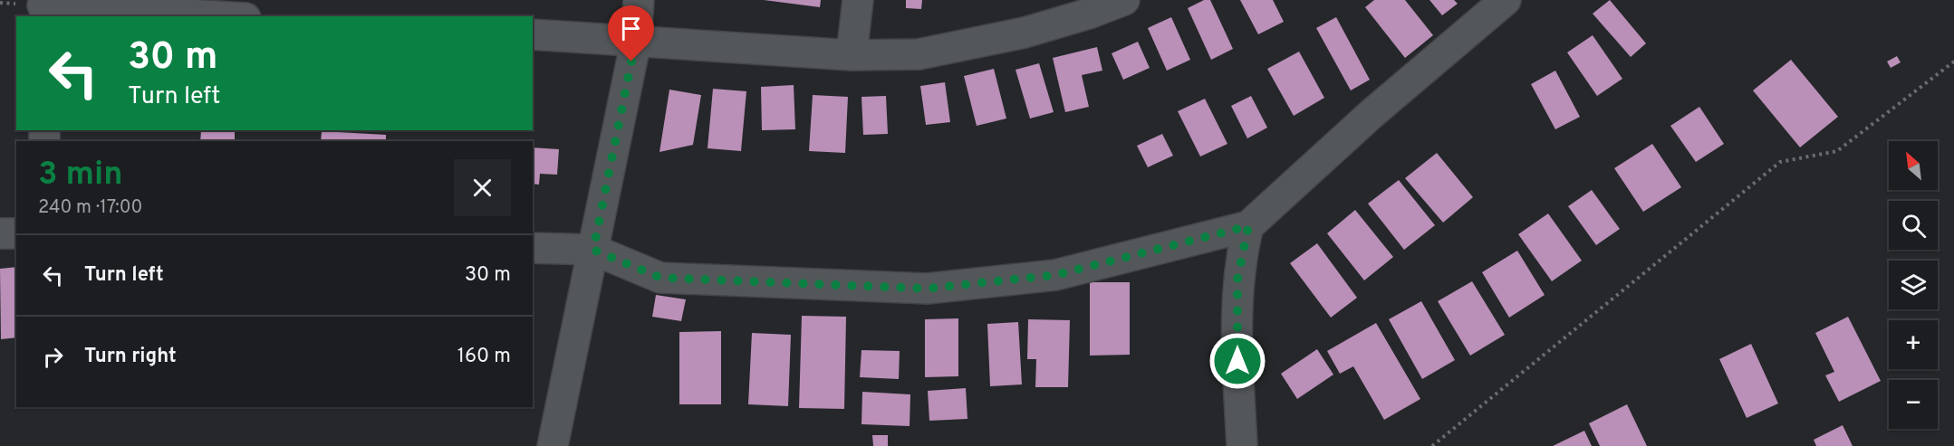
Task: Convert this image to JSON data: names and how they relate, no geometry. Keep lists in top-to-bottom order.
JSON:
{
  "north": "top left",
  "page": {
    "turn": ["30 m", "Turn left"],
    "map_buttons": ["+", "−"],
    "heading": ["3 min", "240 m · 17:00"],
    "list": [
      {
        "name": "Turn left",
        "value": "30 m"
      },
      {
        "name": "Turn right",
        "value": "160 m"
      }
    ]
  }
}
